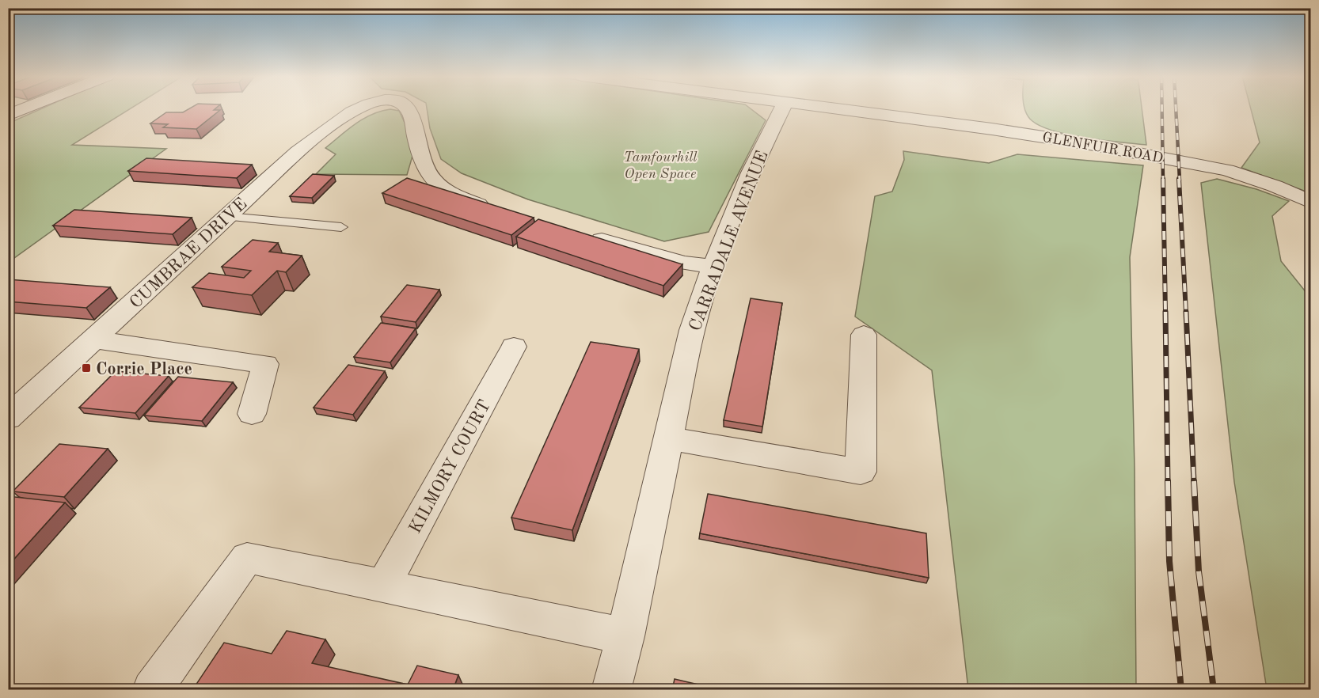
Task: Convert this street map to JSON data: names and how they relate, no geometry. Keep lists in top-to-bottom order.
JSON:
{
  "streets": {
    "street": [
      "GLENFUIR ROAD",
      "CARRADALE AVENUE",
      "CUMBRAE DRIVE",
      "KILMORY COURT"
    ]
  },
  "parks": ["Tamfourhill Open Space"],
  "places": {
    "transit": ["Corrie Place"]
  }
}
